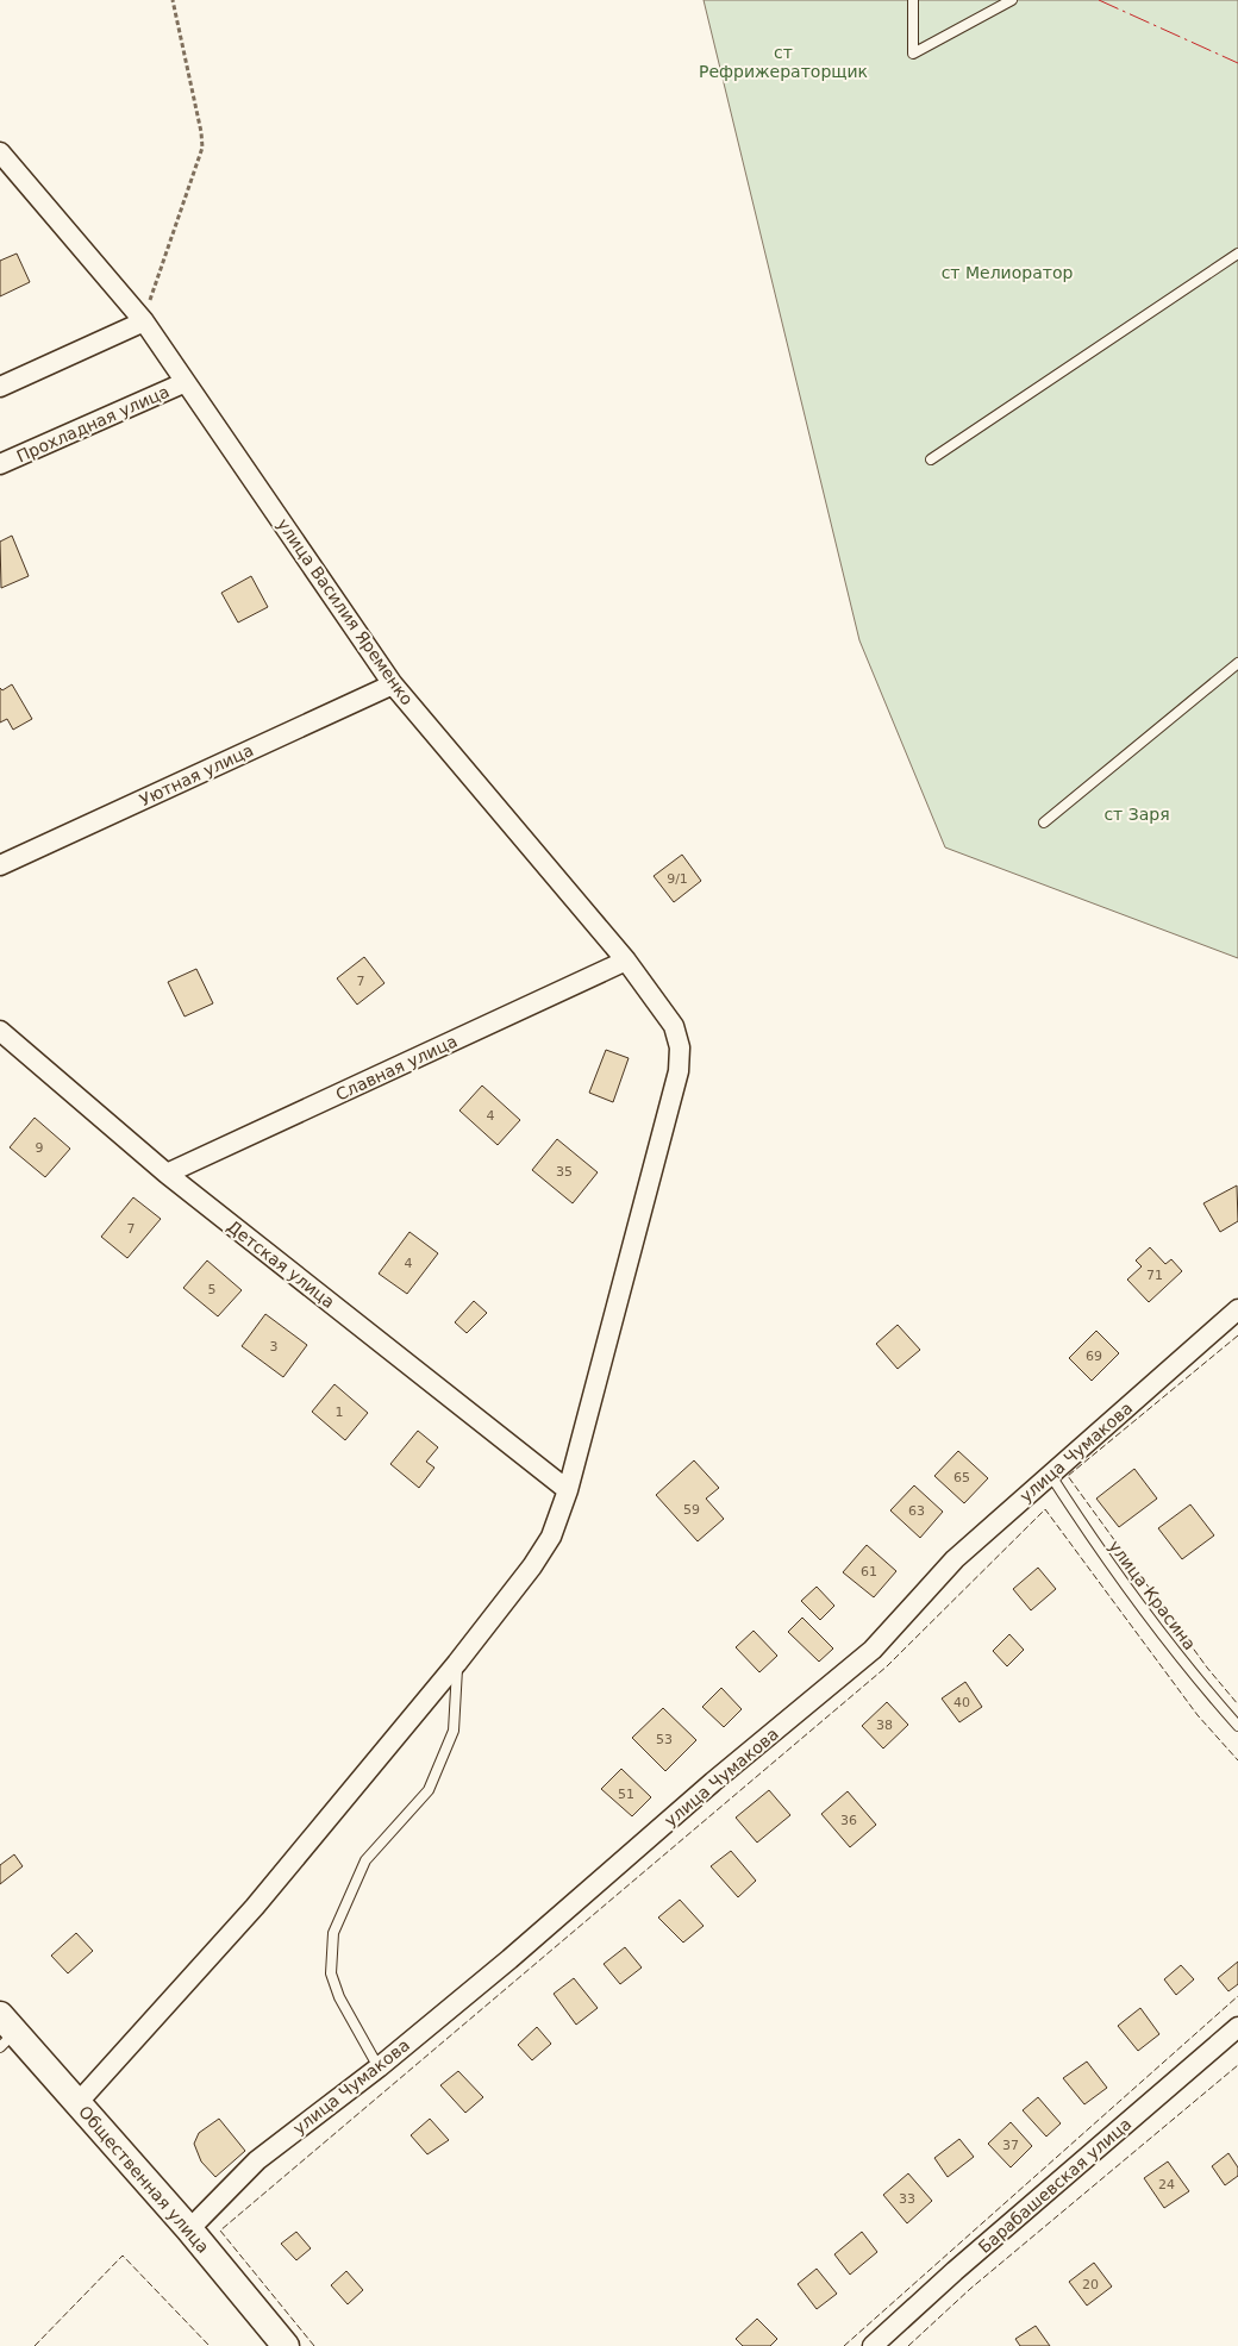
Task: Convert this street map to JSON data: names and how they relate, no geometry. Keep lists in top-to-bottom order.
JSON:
{
  "streets": {
    "main road": ["Общественная улица"],
    "street": [
      "Прохладная улица",
      "улица Василия Яременко",
      "Уютная улица",
      "Славная улица",
      "Детская улица",
      "улица Чумакова",
      "Барабашевская улица"
    ],
    "lane": ["улица Красина"]
  },
  "crossings": [
    ["Прохладная улица", "улица Василия Яременко"],
    ["улица Василия Яременко", "Уютная улица"],
    ["улица Василия Яременко", "Славная улица"],
    ["улица Василия Яременко", "Детская улица"],
    ["улица Василия Яременко", "Общественная улица"],
    ["Славная улица", "Детская улица"],
    ["улица Чумакова", "улица Красина"],
    ["улица Чумакова", "Общественная улица"]
  ],
  "parks": ["ст Рефрижераторщик", "ст Мелиоратор", "ст Заря"],
  "house_numbers": [
    "9/1",
    "7",
    "4",
    "9",
    "35",
    "7",
    "4",
    "71",
    "5",
    "3",
    "69",
    "1",
    "65",
    "59",
    "63",
    "61",
    "40",
    "38",
    "53",
    "51",
    "36",
    "37",
    "24",
    "33",
    "20"
  ]
}
